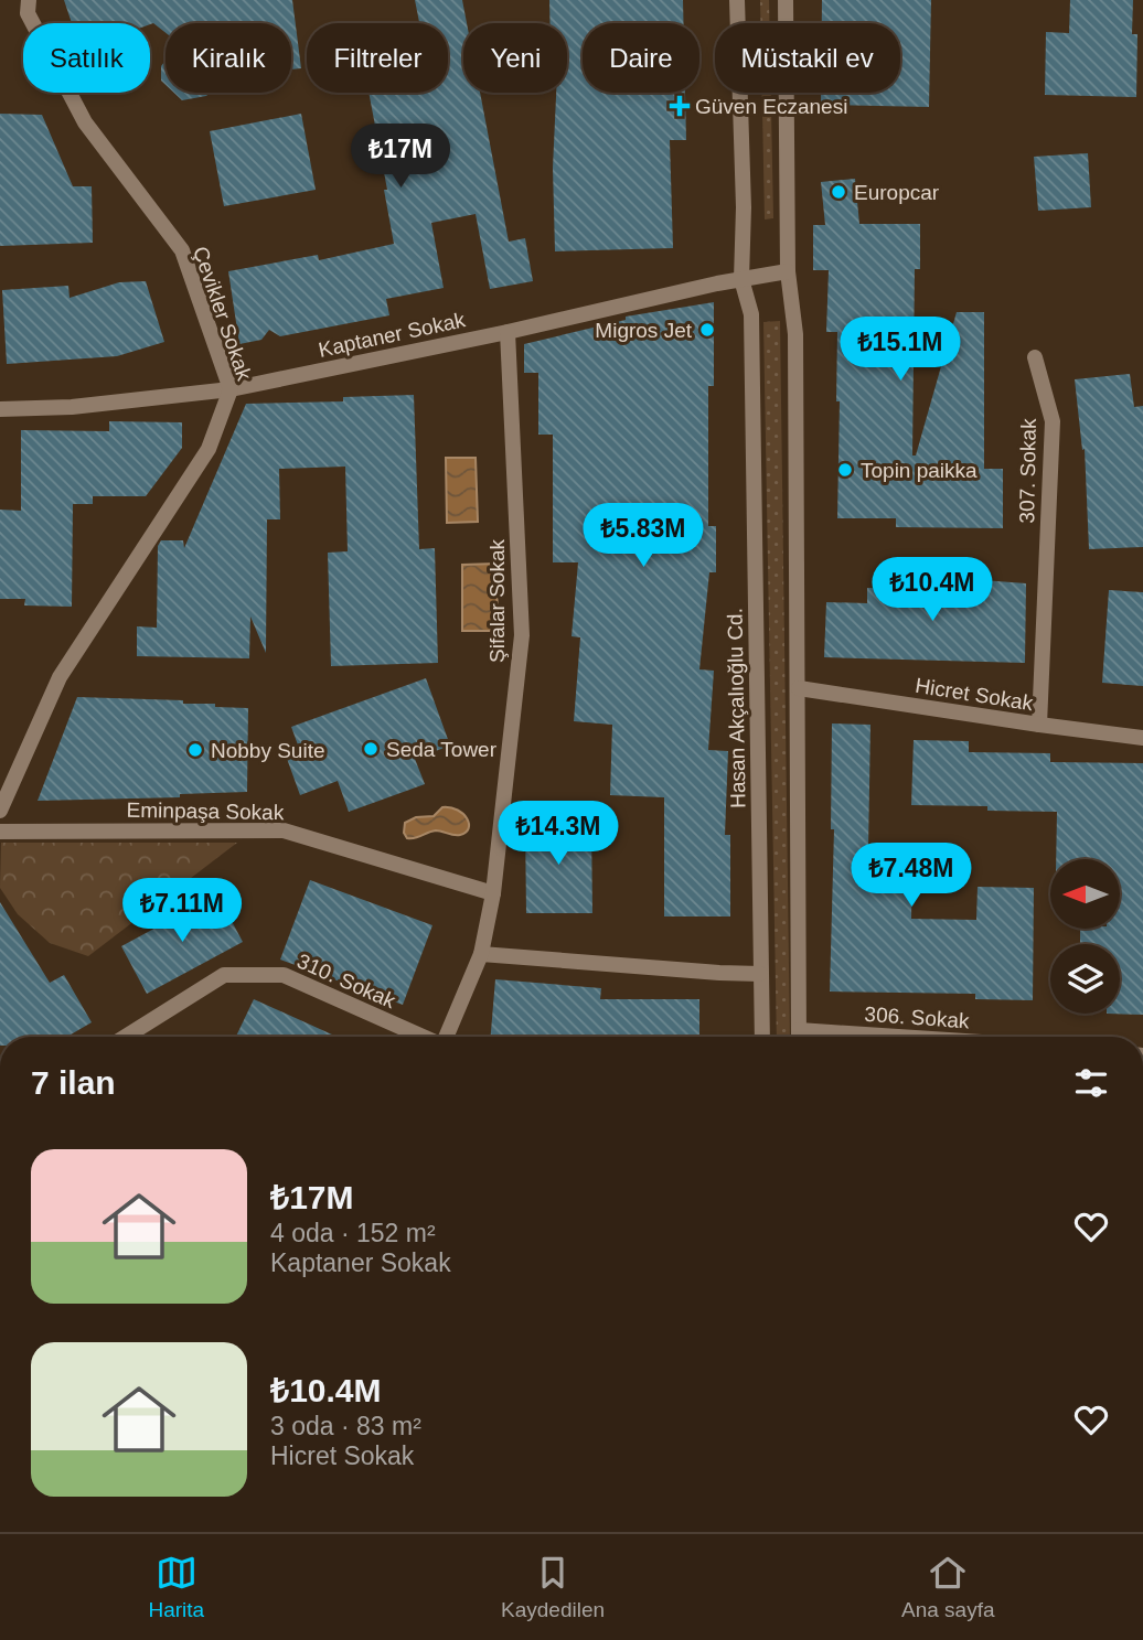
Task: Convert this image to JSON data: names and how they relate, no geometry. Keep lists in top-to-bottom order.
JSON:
{
  "streets": {
    "street": [
      "Çevikler Sokak",
      "Kaptaner Sokak",
      "307. Sokak",
      "Şifalar Sokak",
      "Hicret Sokak",
      "Hasan Akçalıoğlu Cd.",
      "Eminpaşa Sokak",
      "310. Sokak"
    ]
  },
  "crossings": [
    ["Çevikler Sokak", "Kaptaner Sokak"],
    ["Kaptaner Sokak", "Şifalar Sokak"],
    ["Kaptaner Sokak", "Hasan Akçalıoğlu Cd."],
    ["307. Sokak", "Hicret Sokak"],
    ["Şifalar Sokak", "Eminpaşa Sokak"]
  ],
  "places": {
    "health": ["Güven Eczanesi"],
    "other": [
      "Europcar",
      "Migros Jet",
      "Topin paikka",
      "Seda Tower",
      "Nobby Suite"
    ]
  },
  "north": "left",
  "page": {
    "chip": [
      "Satılık",
      "Kiralık",
      "Filtreler",
      "Yeni",
      "Daire",
      "Müstakil ev"
    ],
    "price": [
      "₺17M",
      "₺15.1M",
      "₺5.83M",
      "₺10.4M",
      "₺14.3M",
      "₺7.48M",
      "₺7.11M"
    ],
    "heading": "7 ilan",
    "list": [
      {
        "name": "₺17M",
        "note": "4 oda · 152 m² · Kaptaner Sokak"
      },
      {
        "name": "₺10.4M",
        "note": "3 oda · 83 m² · Hicret Sokak"
      }
    ],
    "tabs": ["Harita", "Kaydedilen", "Ana sayfa"]
  }
}
